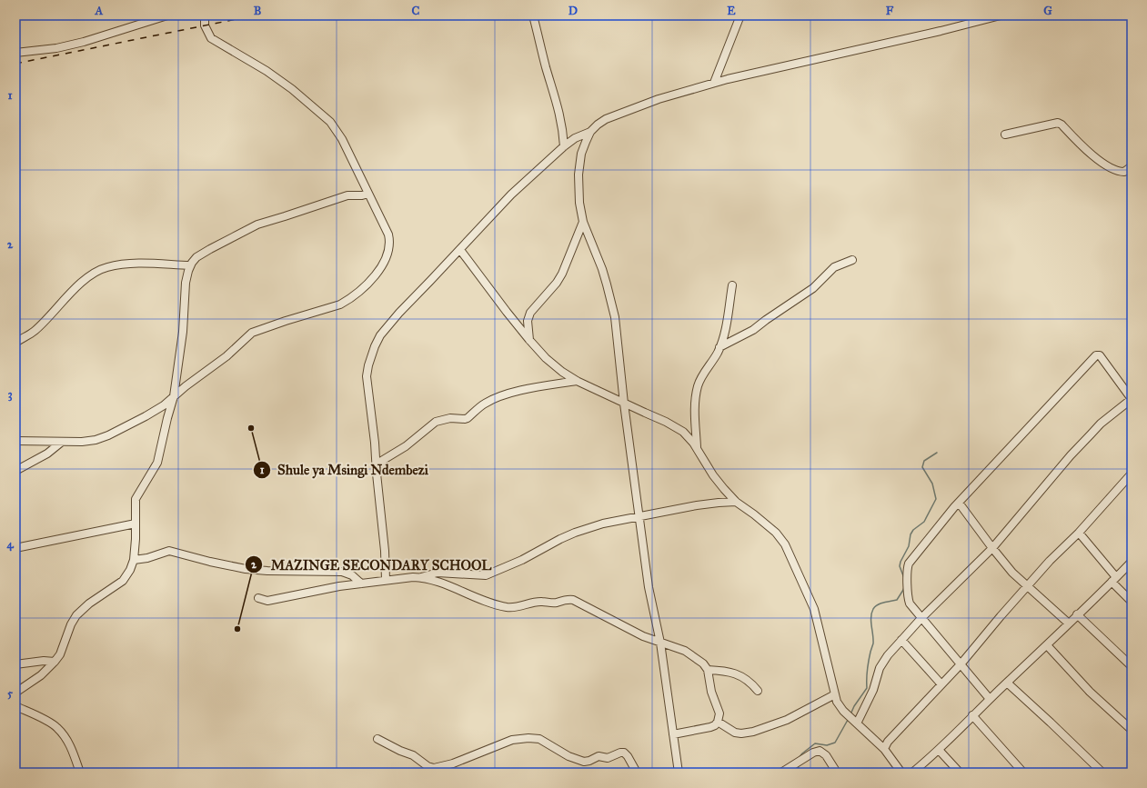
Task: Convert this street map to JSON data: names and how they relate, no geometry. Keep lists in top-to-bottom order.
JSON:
{
  "places": ["Shule ya Msingi Ndembezi", "MAZINGE SECONDARY SCHOOL"],
  "grid": {
    "columns": [
      "A",
      "B",
      "C",
      "D",
      "E",
      "F",
      "G"
    ],
    "rows": [
      "1",
      "2",
      "3",
      "4",
      "5"
    ]
  }
}
